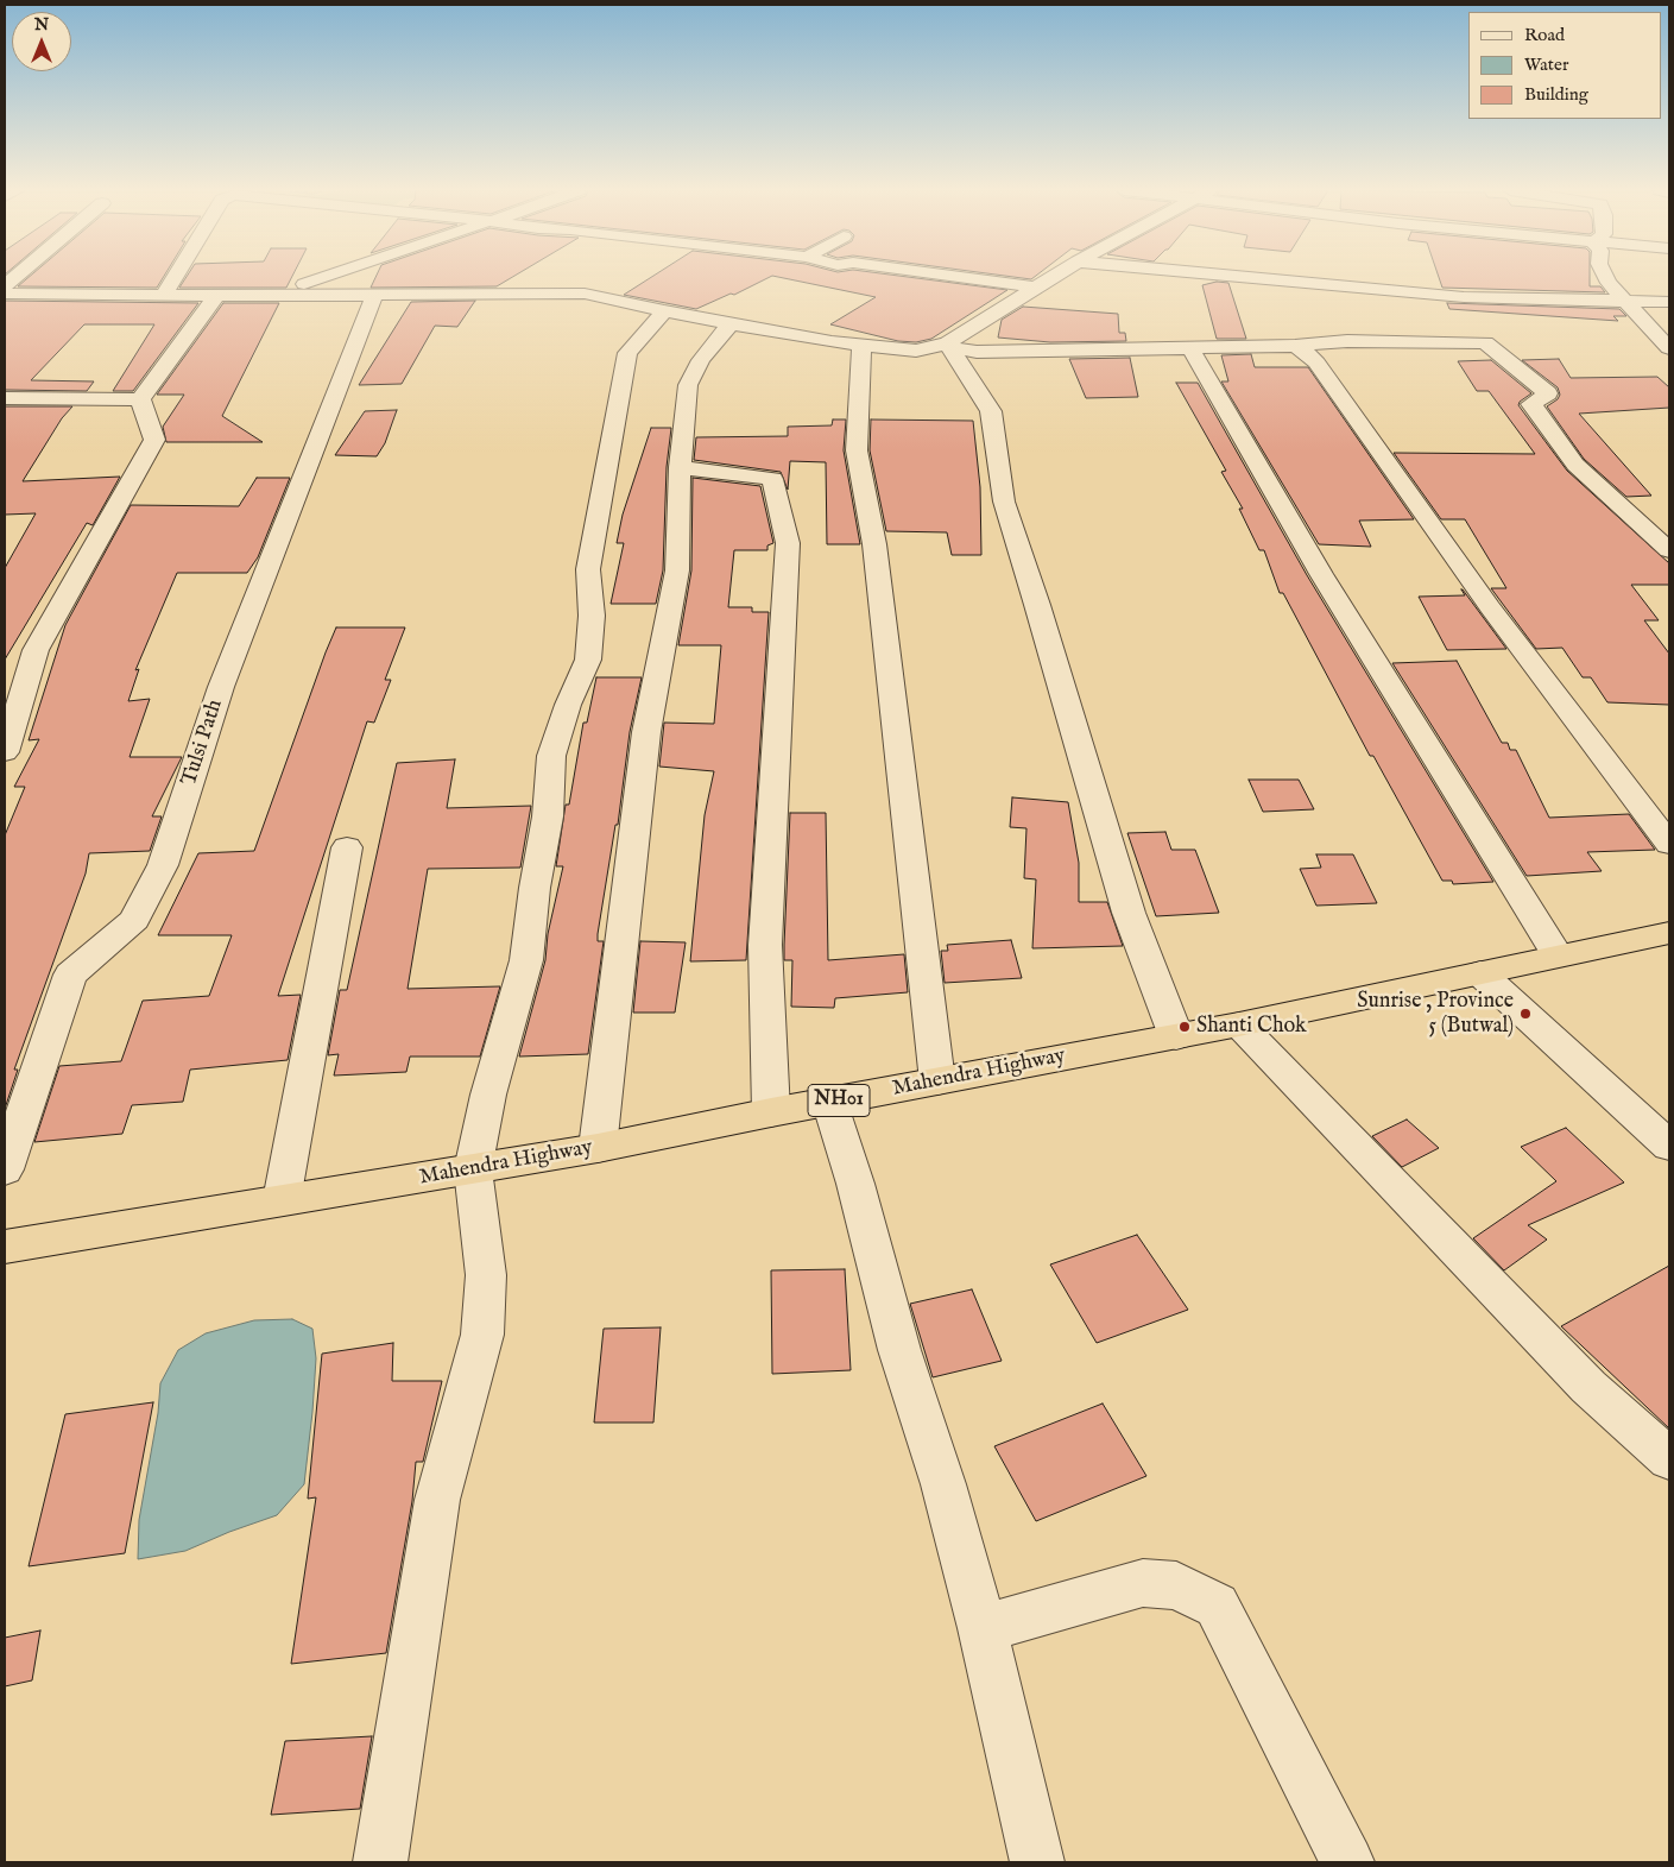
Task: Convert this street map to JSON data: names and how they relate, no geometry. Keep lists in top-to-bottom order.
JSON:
{
  "streets": {
    "highway": ["Mahendra Highway", "NH01"],
    "street": ["Tulsi Path"]
  },
  "places": ["Sunrise , Province 5 (Butwal)", "Shanti Chok"],
  "legend": ["Road", "Water", "Building"],
  "north": "top"
}
